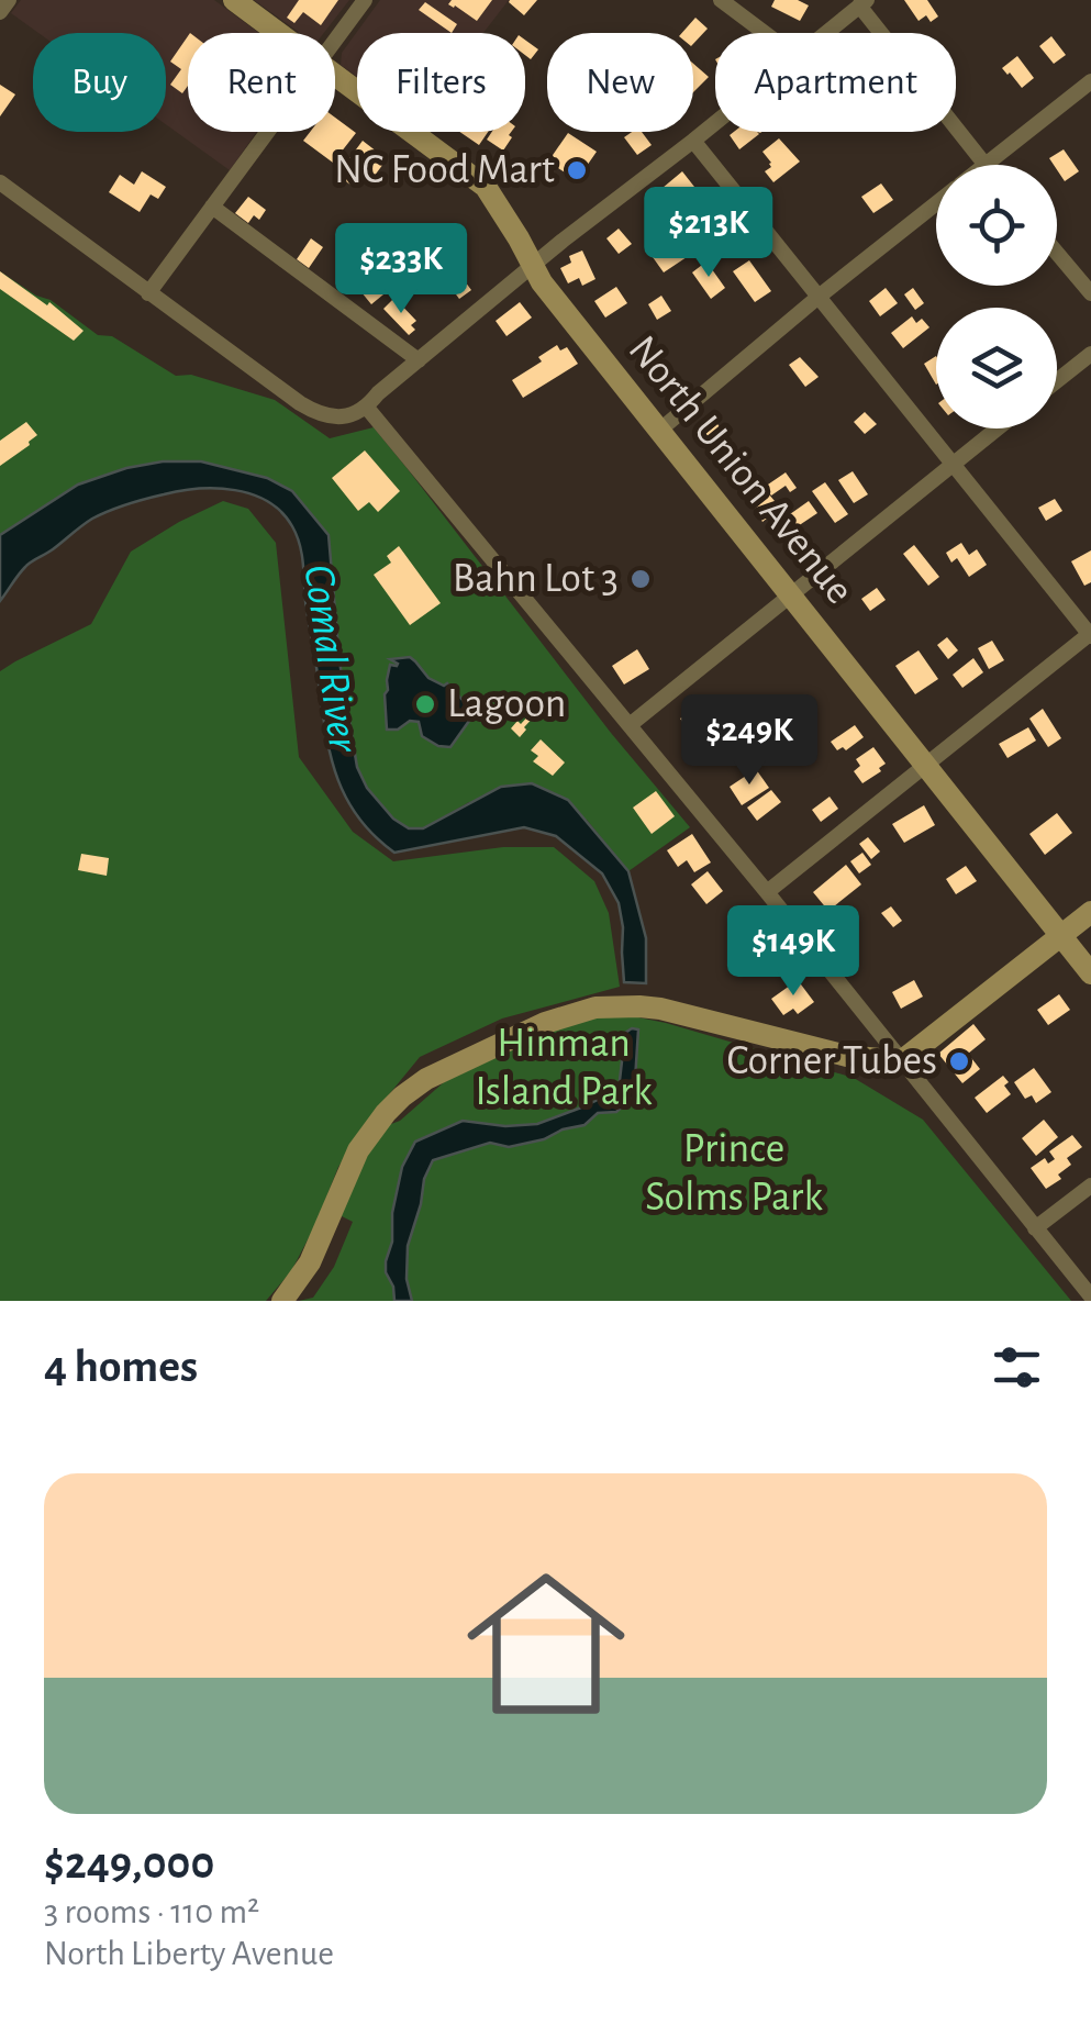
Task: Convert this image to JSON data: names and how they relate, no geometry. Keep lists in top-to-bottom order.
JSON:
{
  "streets": {
    "street": ["North Union Avenue"]
  },
  "water": ["Comal River"],
  "parks": ["Hinman Island Park", "Prince Solms Park"],
  "places": [
    "NC Food Mart",
    "Bahn Lot 3",
    "Lagoon",
    "Corner Tubes"
  ],
  "page": {
    "chip": [
      "Buy",
      "Rent",
      "Filters",
      "New",
      "Apartment"
    ],
    "price": [
      "$213K",
      "$233K",
      "$249K",
      "$149K"
    ],
    "heading": "4 homes",
    "list": [
      {
        "name": "$249,000",
        "note": "3 rooms · 110 m² · North Liberty Avenue"
      }
    ]
  }
}
